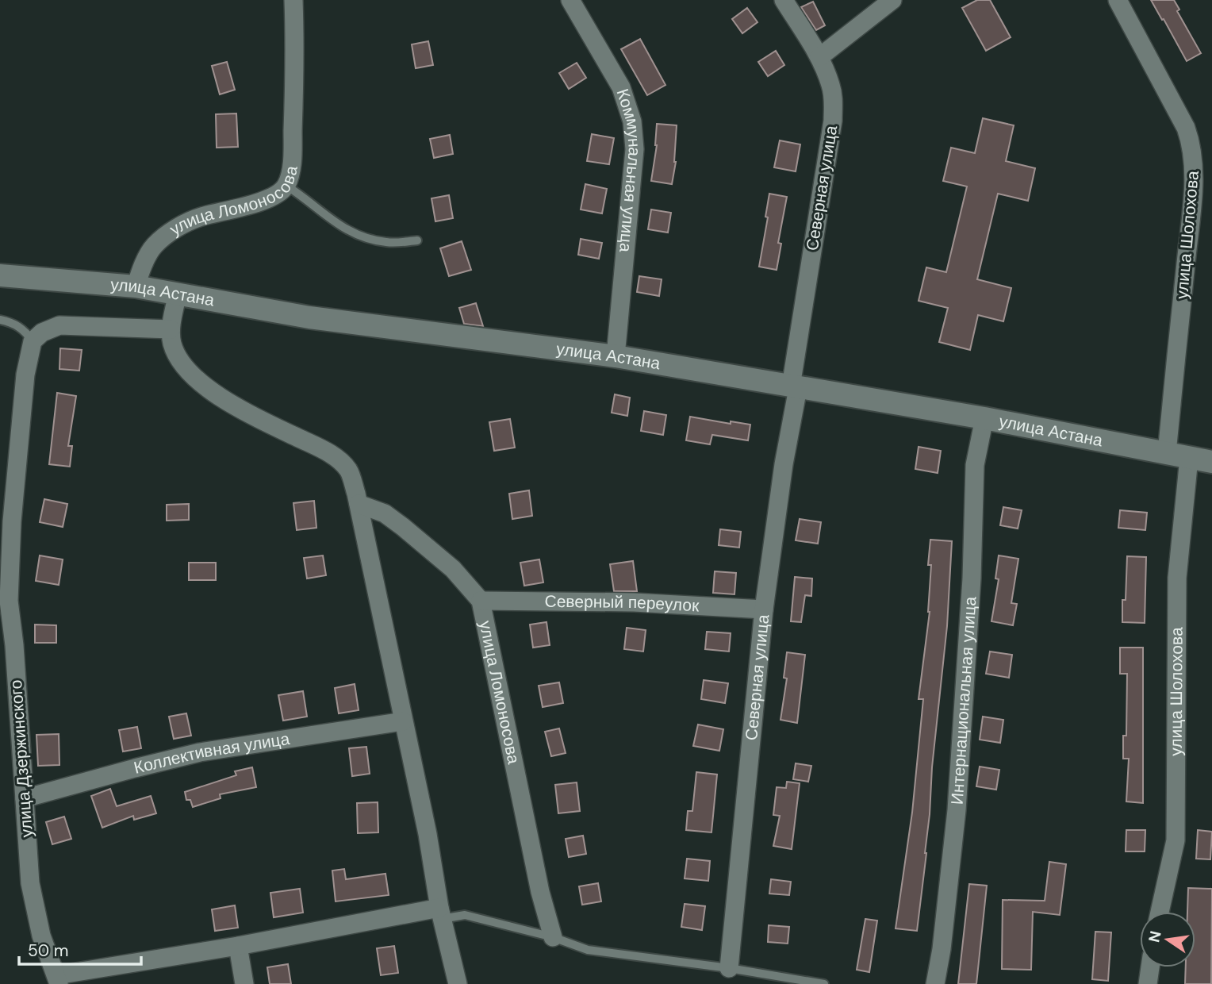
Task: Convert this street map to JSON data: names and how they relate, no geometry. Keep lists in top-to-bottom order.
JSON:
{
  "streets": {
    "street": [
      "Коммунальная улица",
      "Северная улица",
      "улица Ломоносова",
      "улица Шолохова",
      "улица Астана",
      "Северный переулок",
      "Интернациональная улица",
      "Коллективная улица",
      "улица Дзержинского"
    ]
  },
  "crossings": [
    ["Коммунальная улица", "улица Астана"],
    ["Северная улица", "улица Астана"],
    ["Северная улица", "Северный переулок"],
    ["улица Ломоносова", "улица Астана"],
    ["улица Ломоносова", "Северный переулок"],
    ["улица Шолохова", "улица Астана"],
    ["улица Астана", "Интернациональная улица"],
    ["Коллективная улица", "улица Дзержинского"]
  ],
  "scale_bar": "50 m",
  "north": "left"
}
